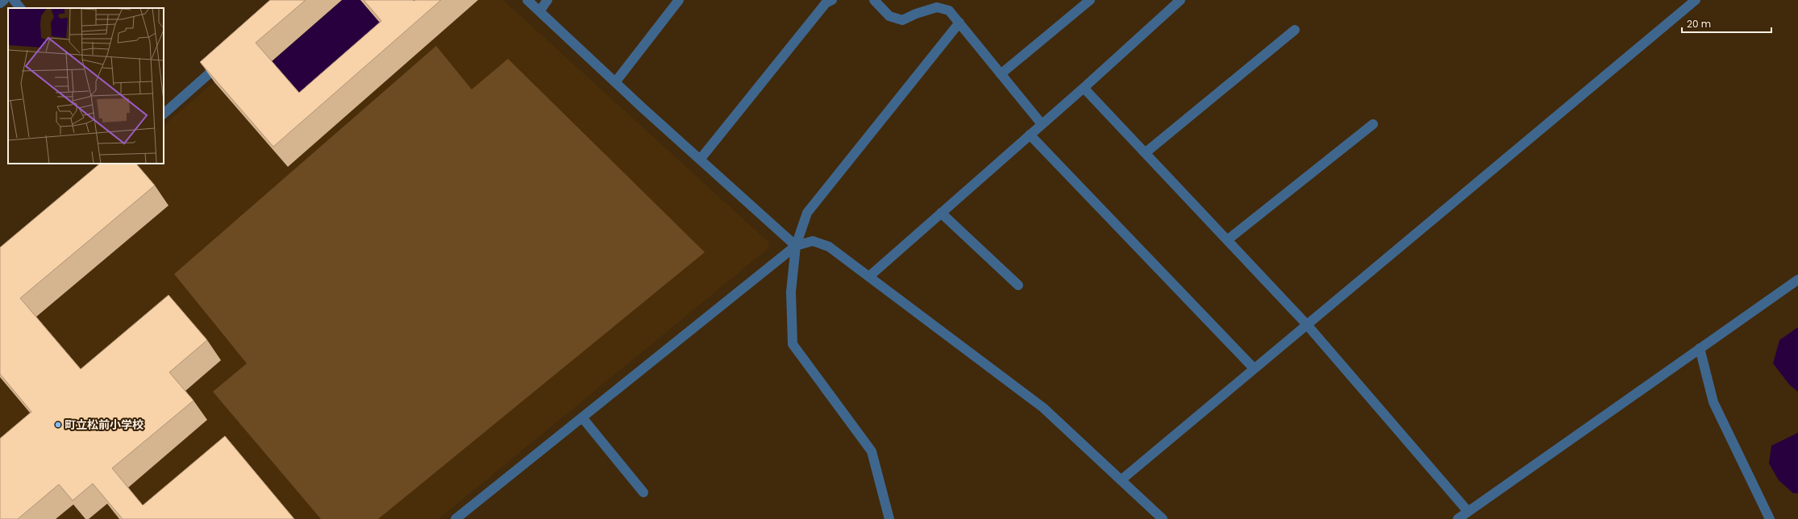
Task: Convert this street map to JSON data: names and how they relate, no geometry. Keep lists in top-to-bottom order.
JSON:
{
  "places": ["町立松前小学校"],
  "scale_bar": "20 m"
}
